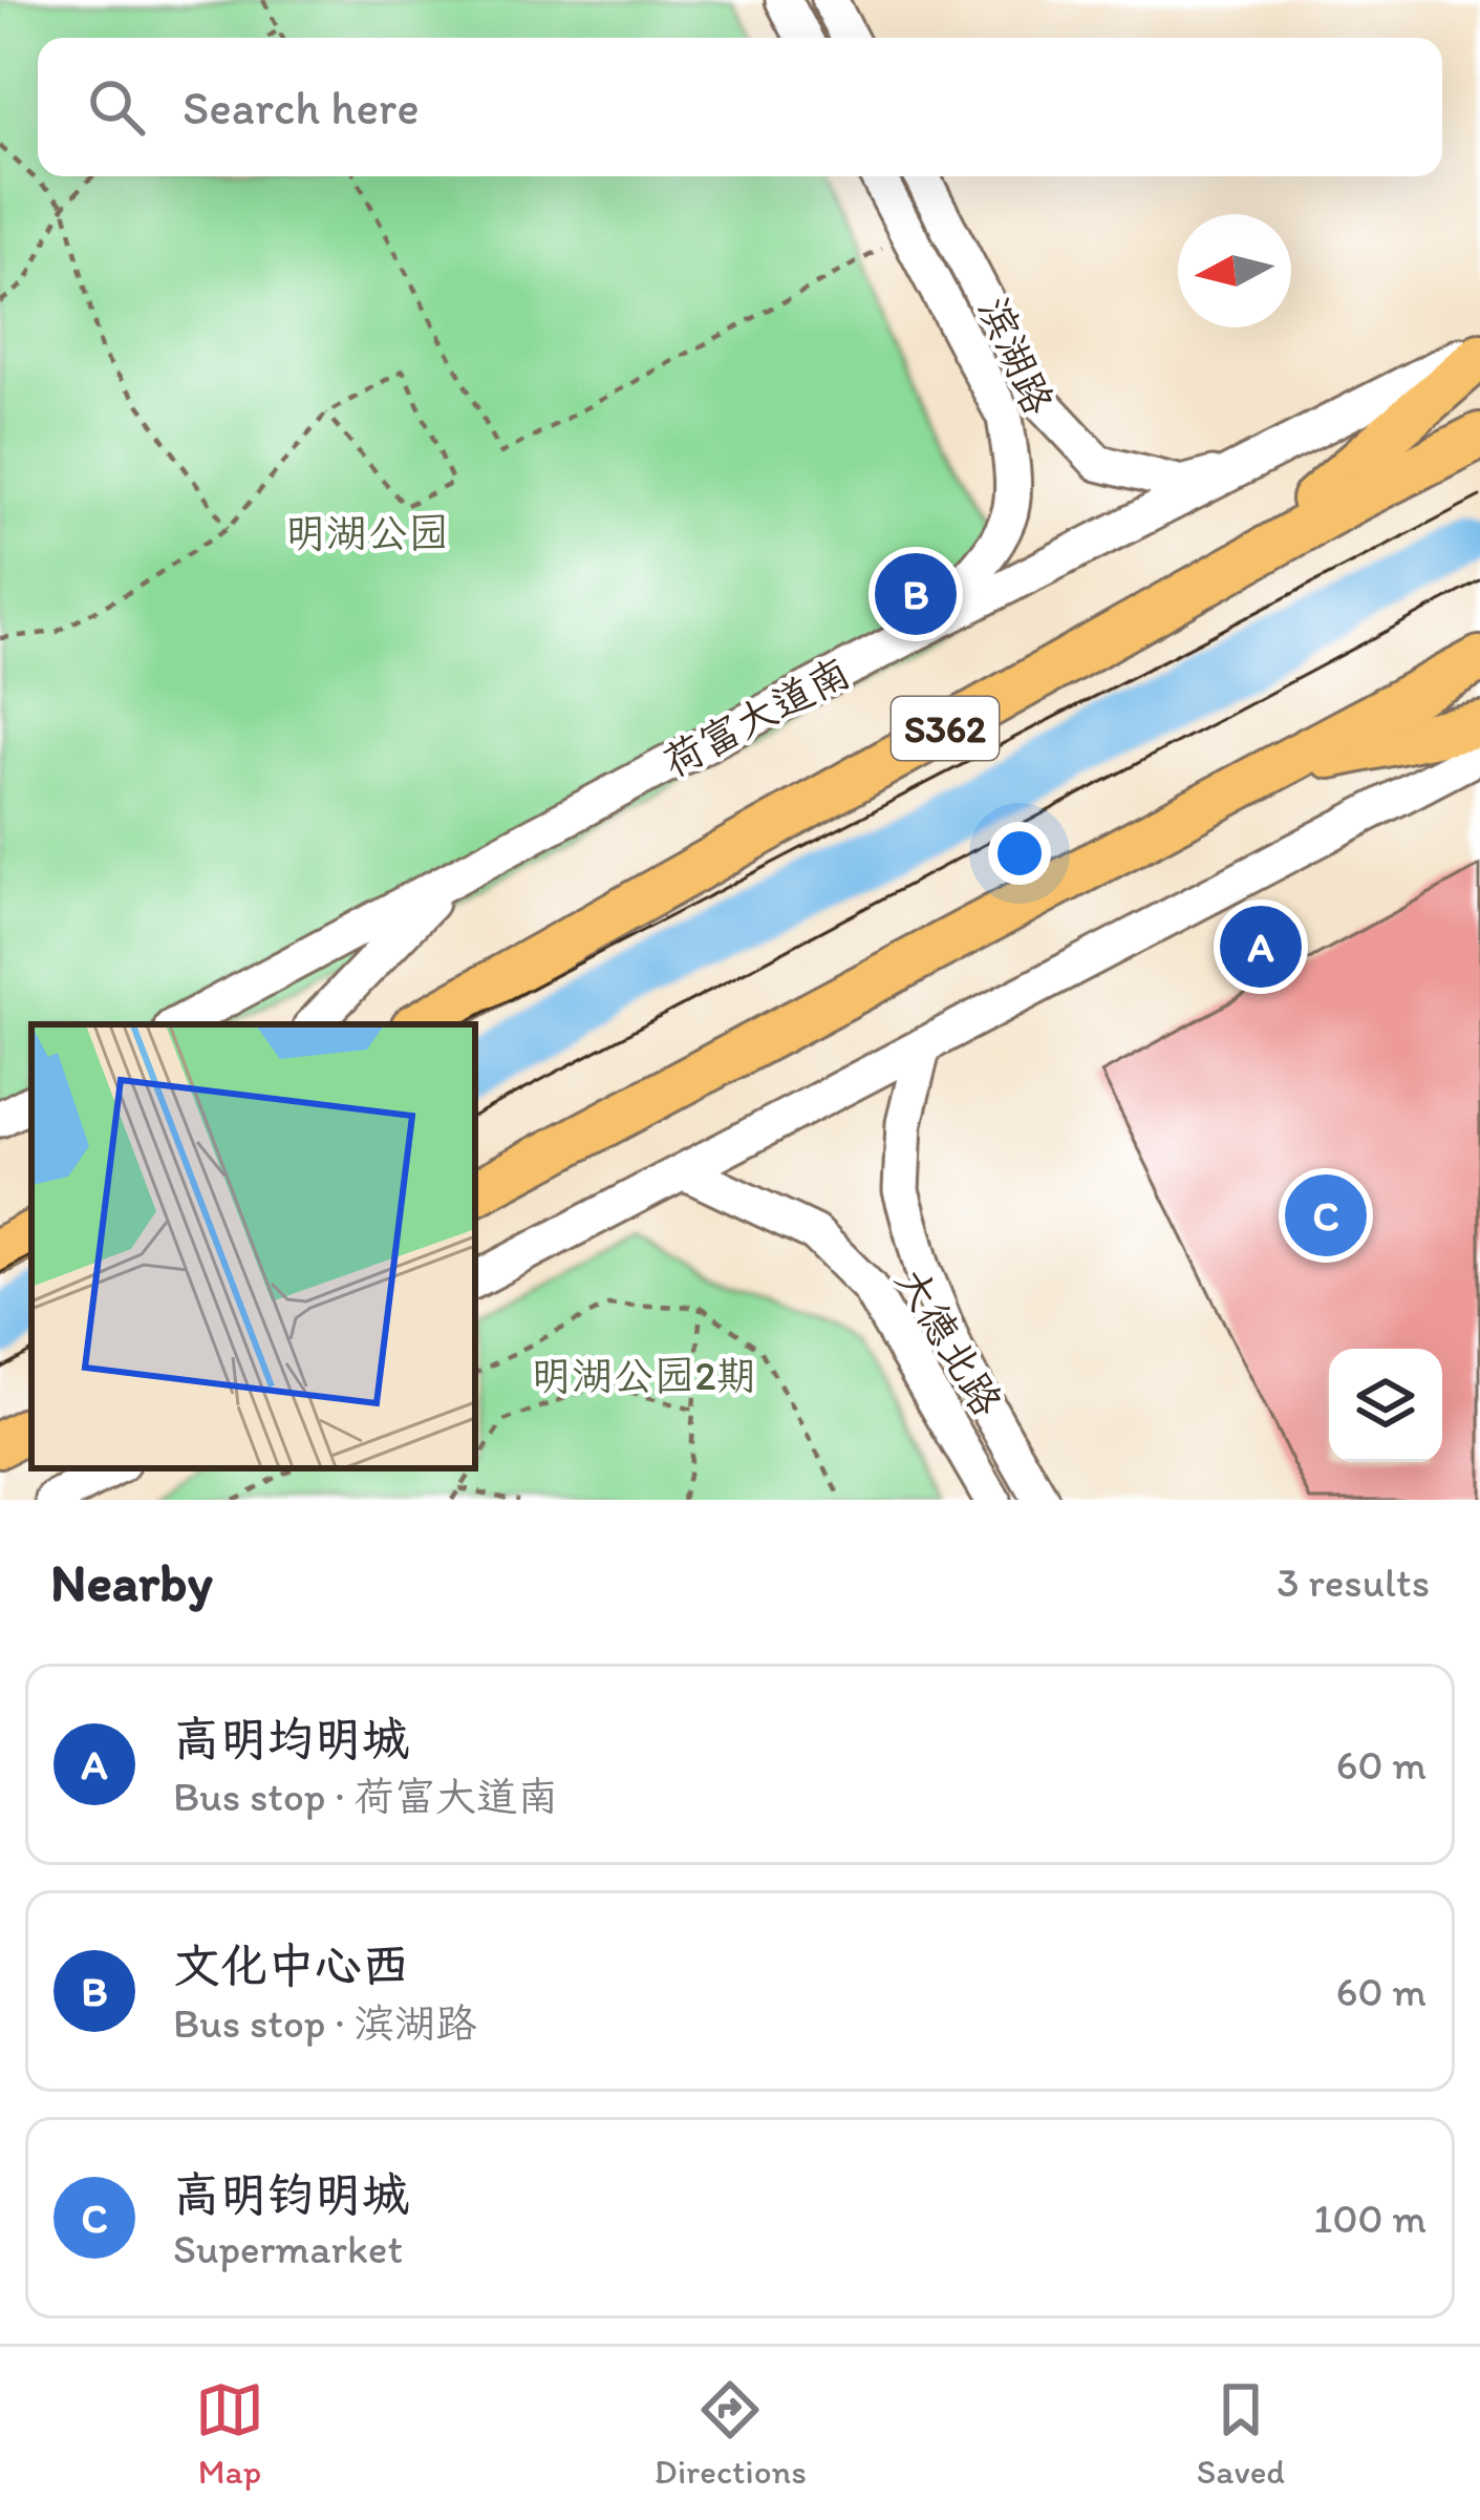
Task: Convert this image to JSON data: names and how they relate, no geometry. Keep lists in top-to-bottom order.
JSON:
{
  "streets": {
    "main road": ["S362"],
    "street": ["滨湖路", "荷富大道南", "大德北路"]
  },
  "crossings": [
    ["滨湖路", "荷富大道南"]
  ],
  "parks": ["明湖公园", "明湖公园2期"],
  "north": "left",
  "page": {
    "search": "Search here",
    "pins": ["B", "A", "C"],
    "heading": ["Nearby", "3 results"],
    "list": [
      {
        "mark": "A",
        "name": "高明均明城",
        "note": "Bus stop · 荷富大道南",
        "value": "60 m"
      },
      {
        "mark": "B",
        "name": "文化中心西",
        "note": "Bus stop · 滨湖路",
        "value": "60 m"
      },
      {
        "mark": "C",
        "name": "高明钧明城",
        "note": "Supermarket",
        "value": "100 m"
      }
    ],
    "nav": ["Map", "Directions", "Saved"]
  }
}
